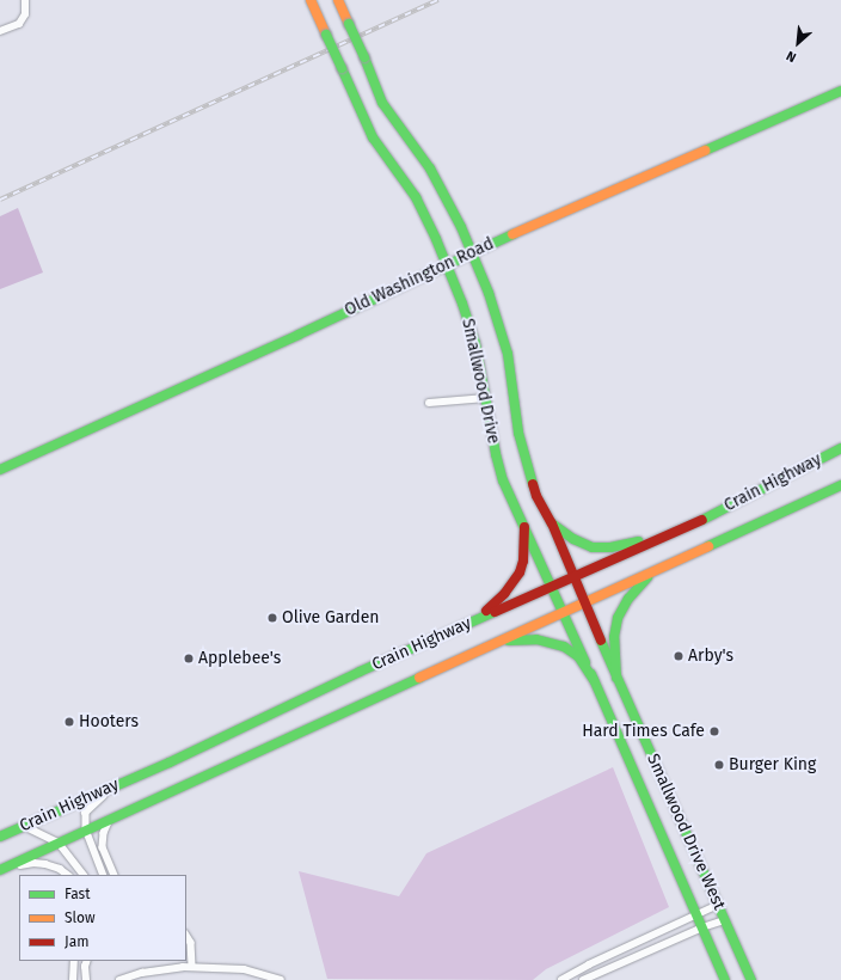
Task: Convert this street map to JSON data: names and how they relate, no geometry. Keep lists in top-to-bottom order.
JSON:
{
  "streets": {
    "main road": [
      "Old Washington Road",
      "Smallwood Drive",
      "Crain Highway",
      "Smallwood Drive West"
    ]
  },
  "crossings": [
    ["Old Washington Road", "Smallwood Drive"],
    ["Smallwood Drive", "Crain Highway"],
    ["Smallwood Drive", "Smallwood Drive West"],
    ["Crain Highway", "Smallwood Drive West"]
  ],
  "places": [
    "Olive Garden",
    "Arby's",
    "Applebee's",
    "Hooters",
    "Hard Times Cafe",
    "Burger King"
  ],
  "legend": ["Fast", "Slow", "Jam"],
  "north": "bottom left"
}
